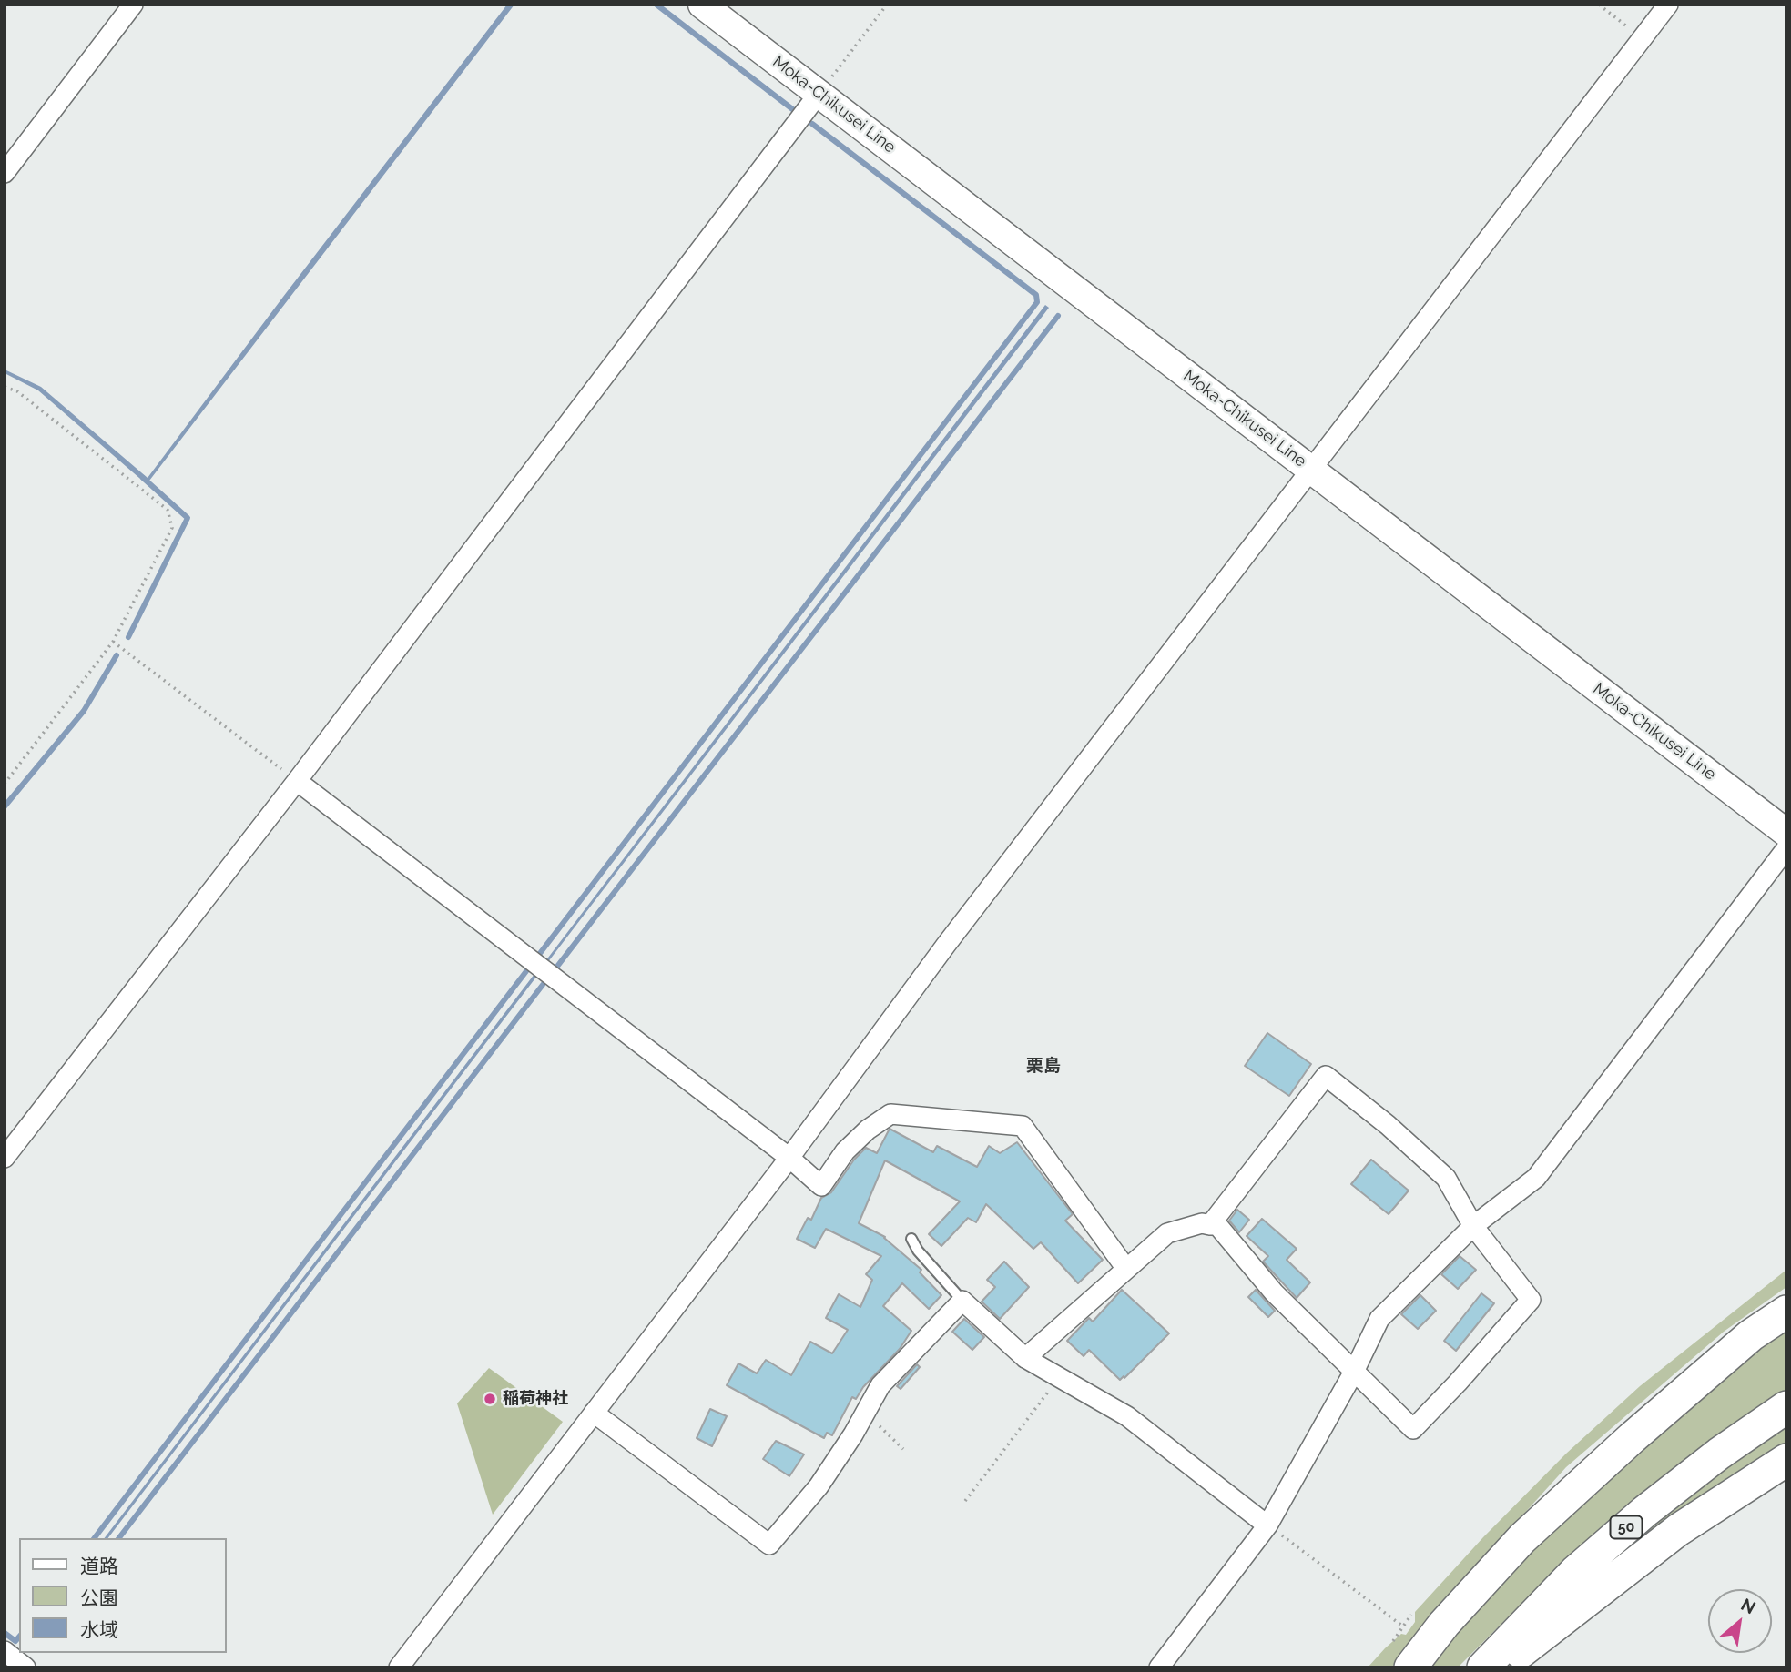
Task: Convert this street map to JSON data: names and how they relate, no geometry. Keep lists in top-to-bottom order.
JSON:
{
  "streets": {
    "highway": ["50"],
    "main road": ["Moka-Chikusei Line"]
  },
  "districts": ["栗島"],
  "places": ["稲荷神社"],
  "legend": ["道路", "公園", "水域"],
  "north": "top right"
}
